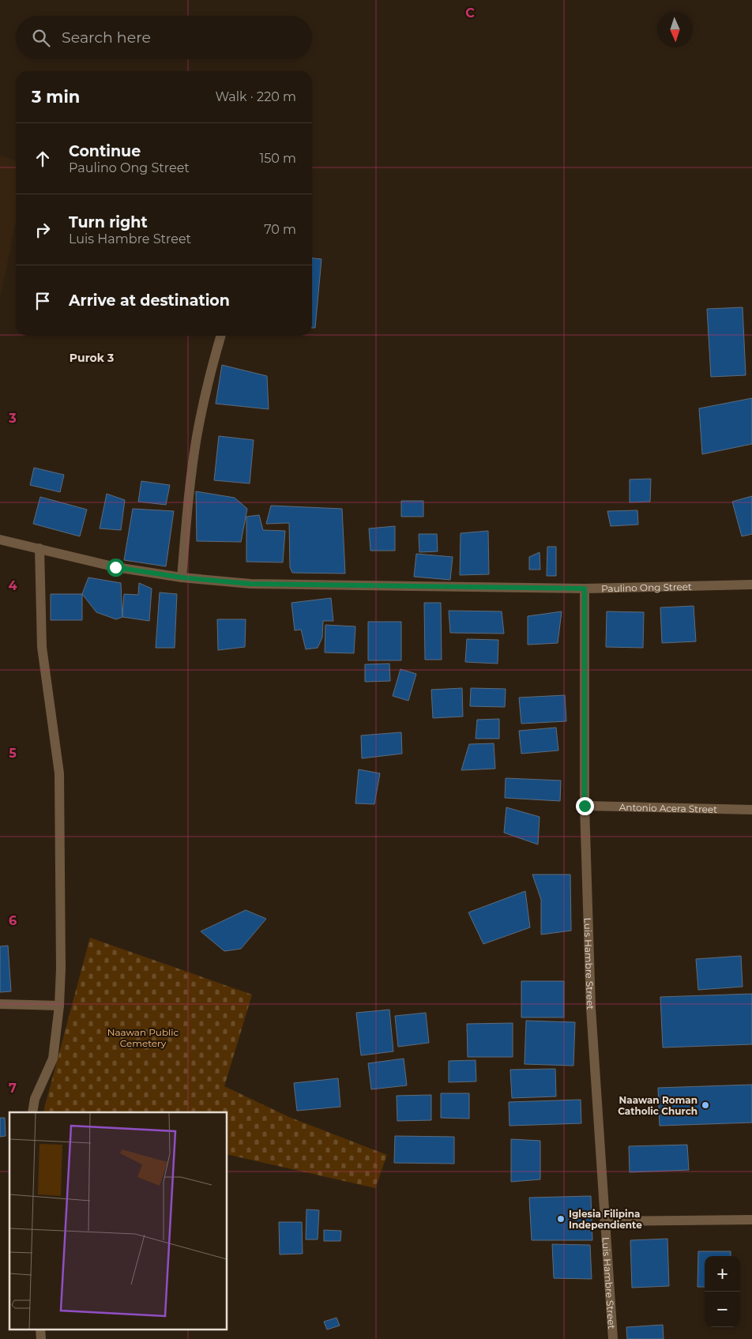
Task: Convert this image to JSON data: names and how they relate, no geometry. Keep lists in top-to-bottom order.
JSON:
{
  "streets": {
    "street": ["Paulino Ong Street", "Antonio Acera Street", "Luis Hambre Street"]
  },
  "crossings": [
    ["Paulino Ong Street", "Luis Hambre Street"],
    ["Antonio Acera Street", "Luis Hambre Street"]
  ],
  "districts": ["Purok 3"],
  "parks": ["Naawan Public Cemetery"],
  "places": ["Naawan Roman Catholic Church", "Iglesia Filipina Independiente"],
  "north": "bottom",
  "page": {
    "search": "Search here",
    "heading": ["3 min", "Walk · 220 m"],
    "list": [
      ["Continue", "Paulino Ong Street", "150 m"],
      ["Turn right", "Luis Hambre Street", "70 m"],
      "Arrive at destination"
    ],
    "map_buttons": ["+", "−"]
  },
  "grid": {
    "columns": ["C"],
    "rows": [
      "3",
      "4",
      "5",
      "6",
      "7"
    ]
  }
}
